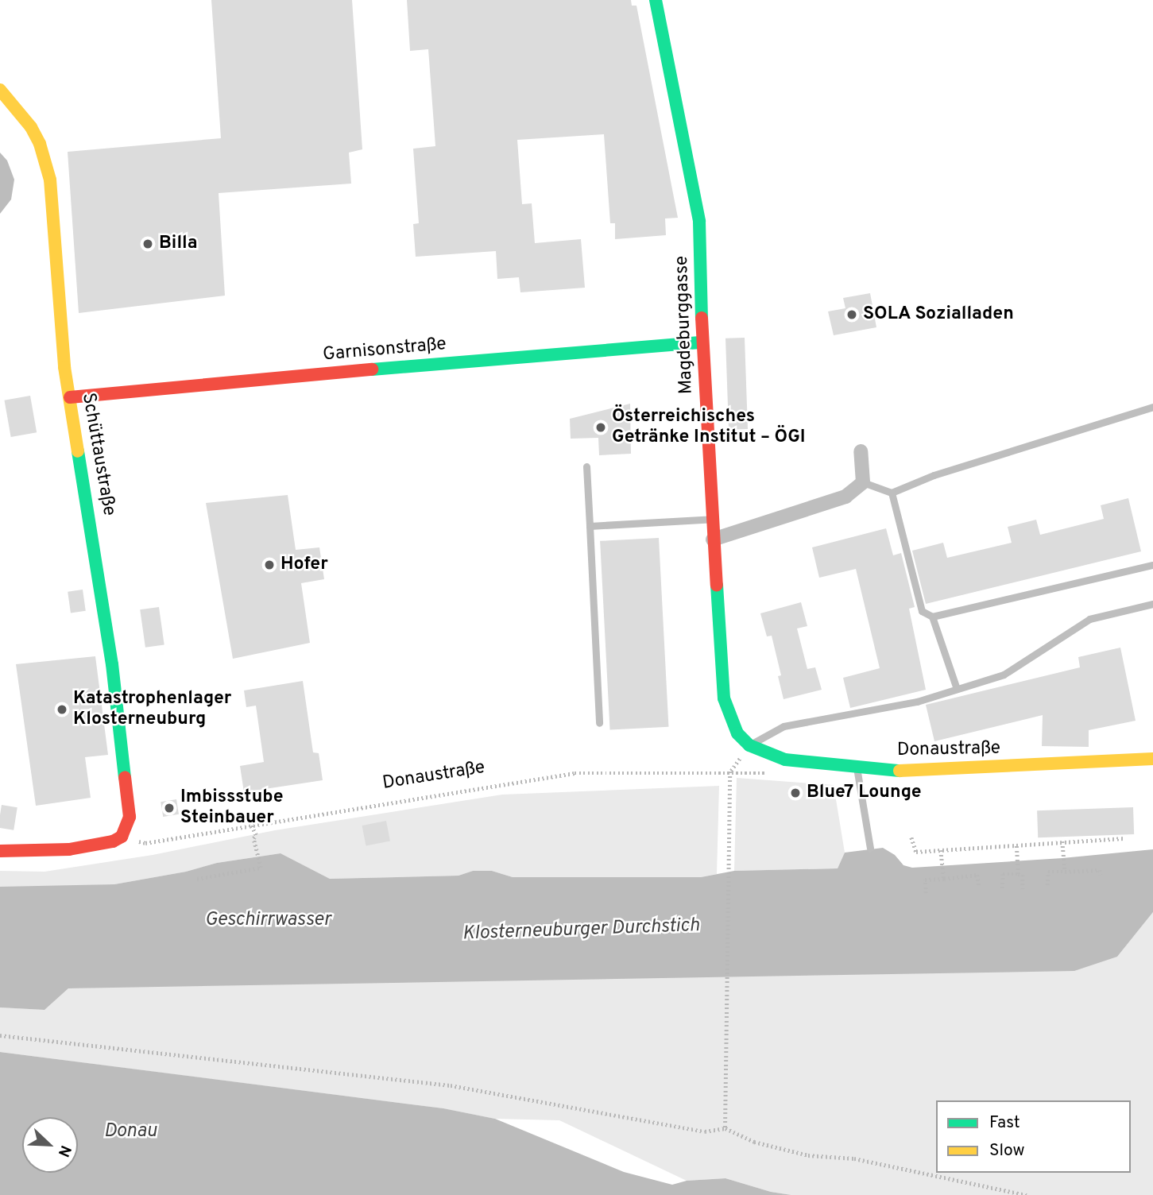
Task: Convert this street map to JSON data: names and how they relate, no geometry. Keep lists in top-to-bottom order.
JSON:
{
  "streets": {
    "street": [
      "Magdeburggasse",
      "Garnisonstraße",
      "Schüttaustraße",
      "Donaustraße"
    ]
  },
  "crossings": [
    ["Magdeburggasse", "Garnisonstraße"],
    ["Magdeburggasse", "Donaustraße"],
    ["Garnisonstraße", "Schüttaustraße"]
  ],
  "water": ["Geschirrwasser", "Klosterneuburger Durchstich", "Donau"],
  "places": [
    "Billa",
    "SOLA Sozialladen",
    "Österreichisches Getränke Institut – ÖGI",
    "Hofer",
    "Katastrophenlager Klosterneuburg",
    "Blue7 Lounge",
    "Imbissstube Steinbauer"
  ],
  "legend": ["Fast", "Slow"],
  "north": "bottom right"
}
